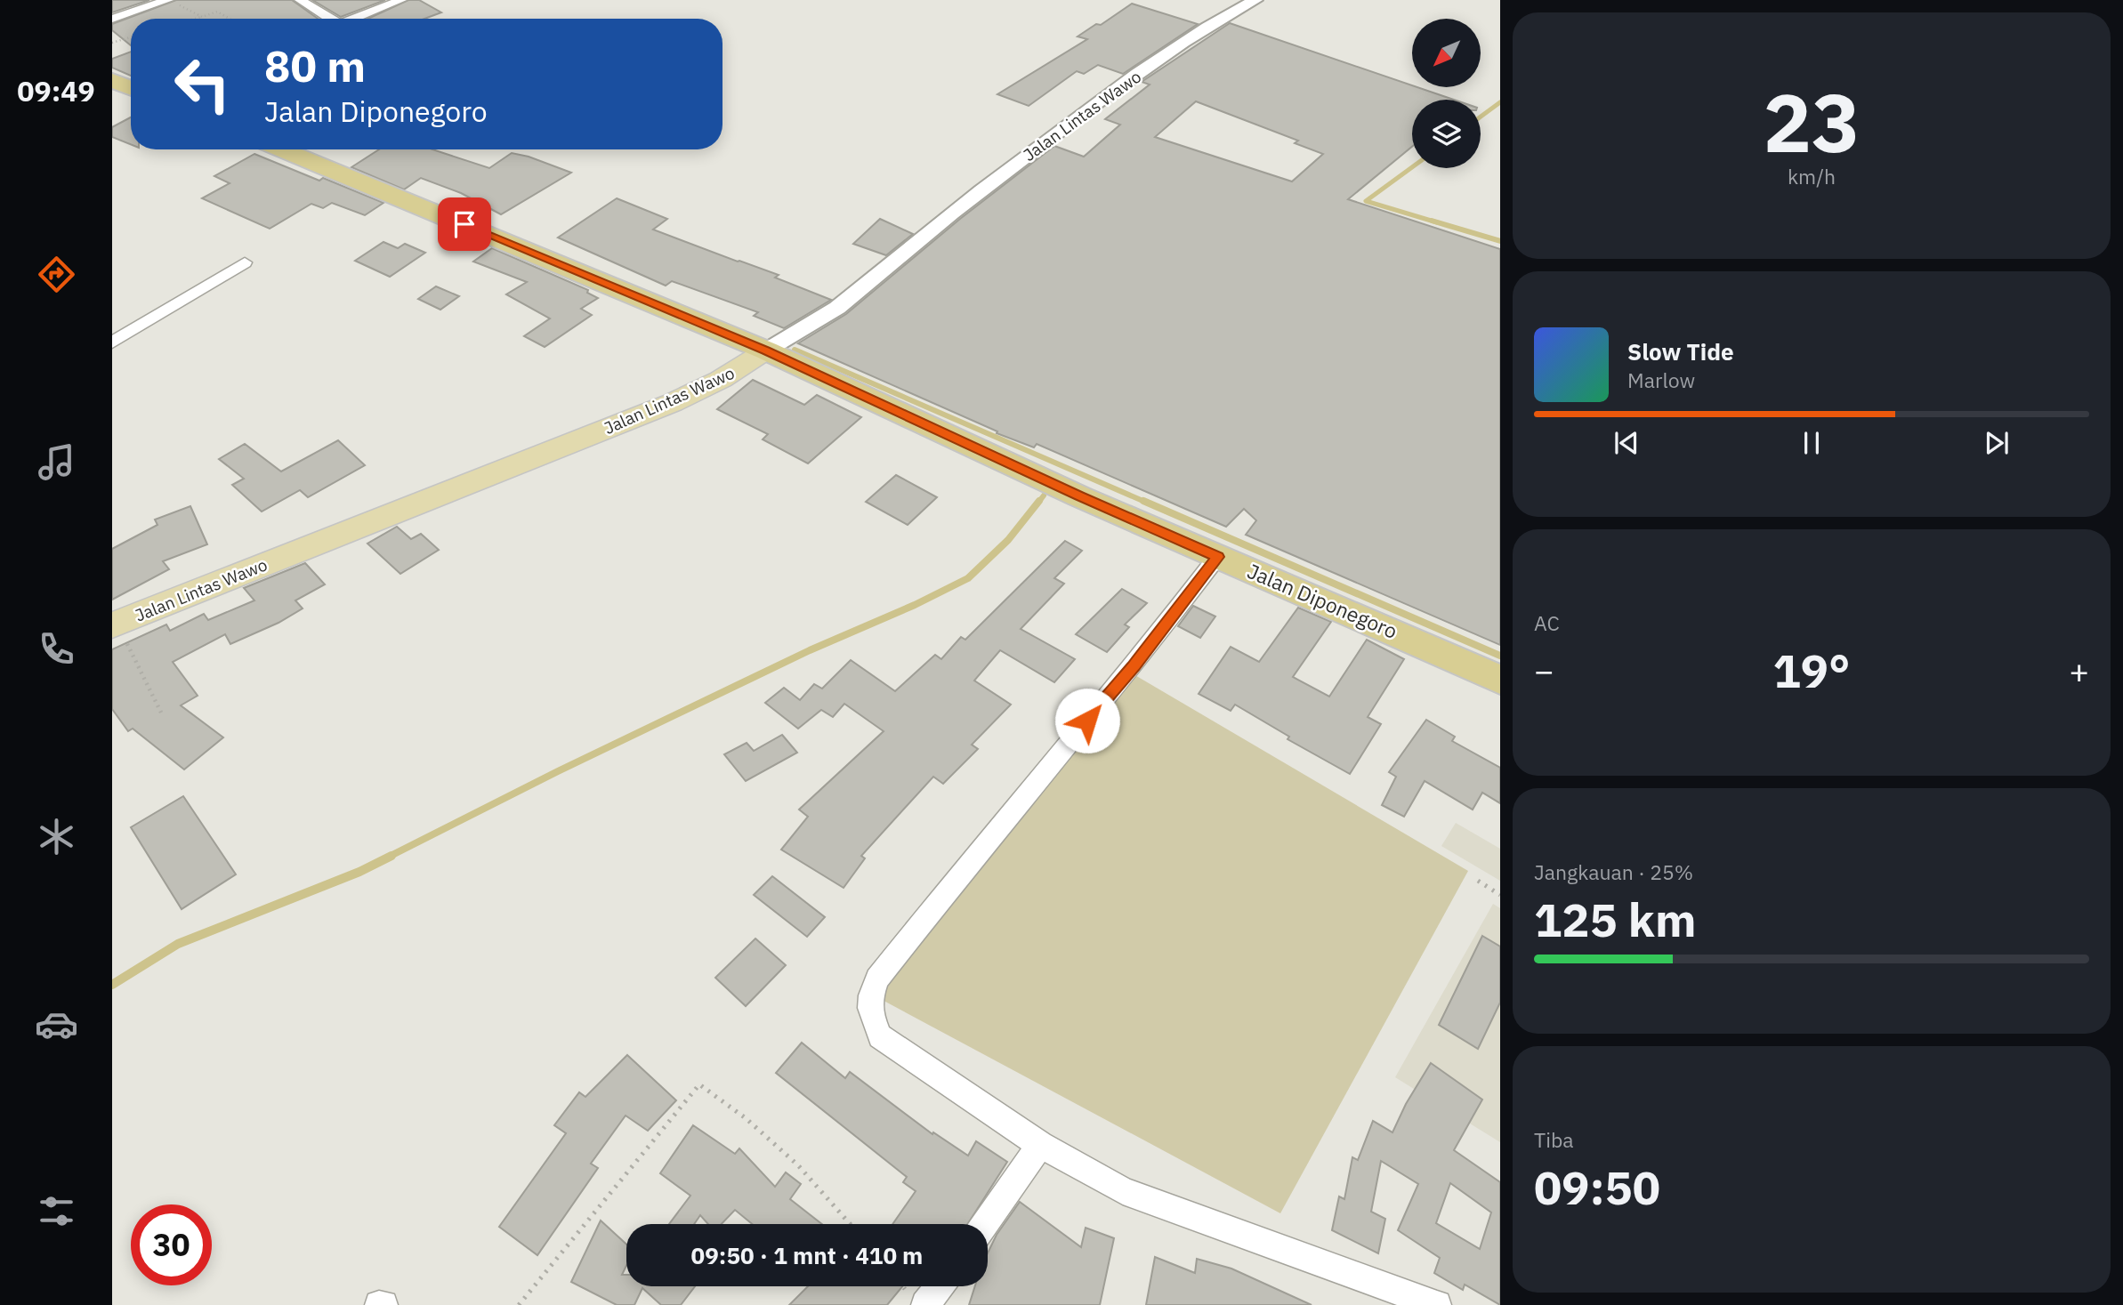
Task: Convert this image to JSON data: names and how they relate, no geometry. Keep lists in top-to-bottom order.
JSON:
{
  "streets": {
    "highway": ["Jalan Diponegoro"],
    "main road": ["Jalan Lintas Wawo"]
  },
  "crossings": [
    ["Jalan Lintas Wawo", "Jalan Diponegoro"]
  ],
  "north": "bottom left",
  "page": {
    "tabs": "09:49",
    "tile": [
      ["23", "km/h"],
      "AC",
      ["Jangkauan · 25%", "125 km"],
      ["Tiba", "09:50"]
    ],
    "turn": ["80 m", "Jalan Diponegoro"],
    "song": ["Slow Tide", "Marlow"],
    "heat": ["−", "19°", "+"],
    "limit": "30",
    "trip": "09:50 · 1 mnt · 410 m"
  }
}
